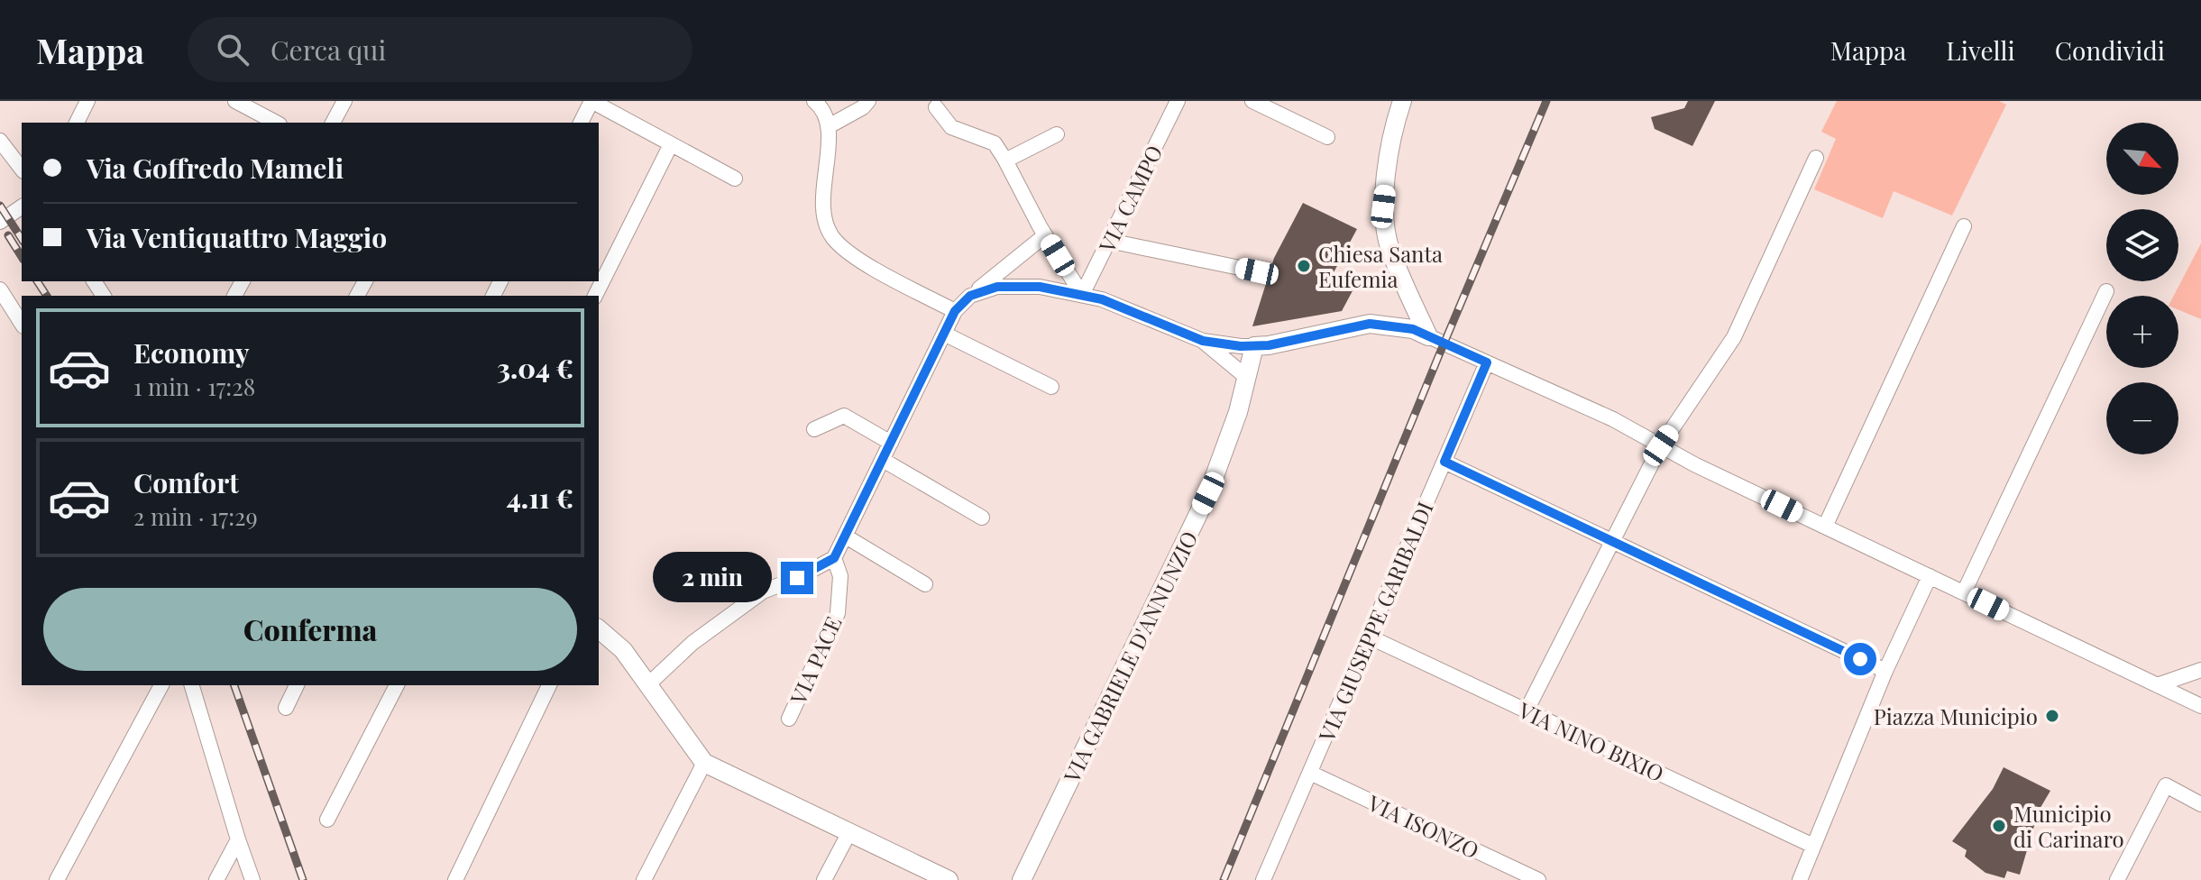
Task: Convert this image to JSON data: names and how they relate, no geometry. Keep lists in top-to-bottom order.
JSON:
{
  "streets": {
    "street": [
      "VIA CAMPO",
      "VIA GIUSEPPE GARIBALDI",
      "VIA GABRIELE D'ANNUNZIO",
      "VIA PACE",
      "VIA NINO BIXIO",
      "VIA ISONZO"
    ]
  },
  "crossings": [
    ["VIA GIUSEPPE GARIBALDI", "VIA NINO BIXIO"],
    ["VIA GIUSEPPE GARIBALDI", "VIA ISONZO"]
  ],
  "places": ["Chiesa Santa Eufemia", "Piazza Municipio", "Municipio di Carinaro"],
  "north": "bottom right",
  "page": {
    "header": "Mappa",
    "search": "Cerca qui",
    "nav": ["Mappa", "Livelli", "Condividi"],
    "map_buttons": ["+", "−"],
    "banner": ["Via Goffredo Mameli", "Via Ventiquattro Maggio"],
    "list": [
      {
        "name": "Economy",
        "note": "1 min · 17:28",
        "value": "3.04 €"
      },
      {
        "name": "Comfort",
        "note": "2 min · 17:29",
        "value": "4.11 €"
      }
    ],
    "bubble": "2 min",
    "buttons": "Conferma"
  }
}
